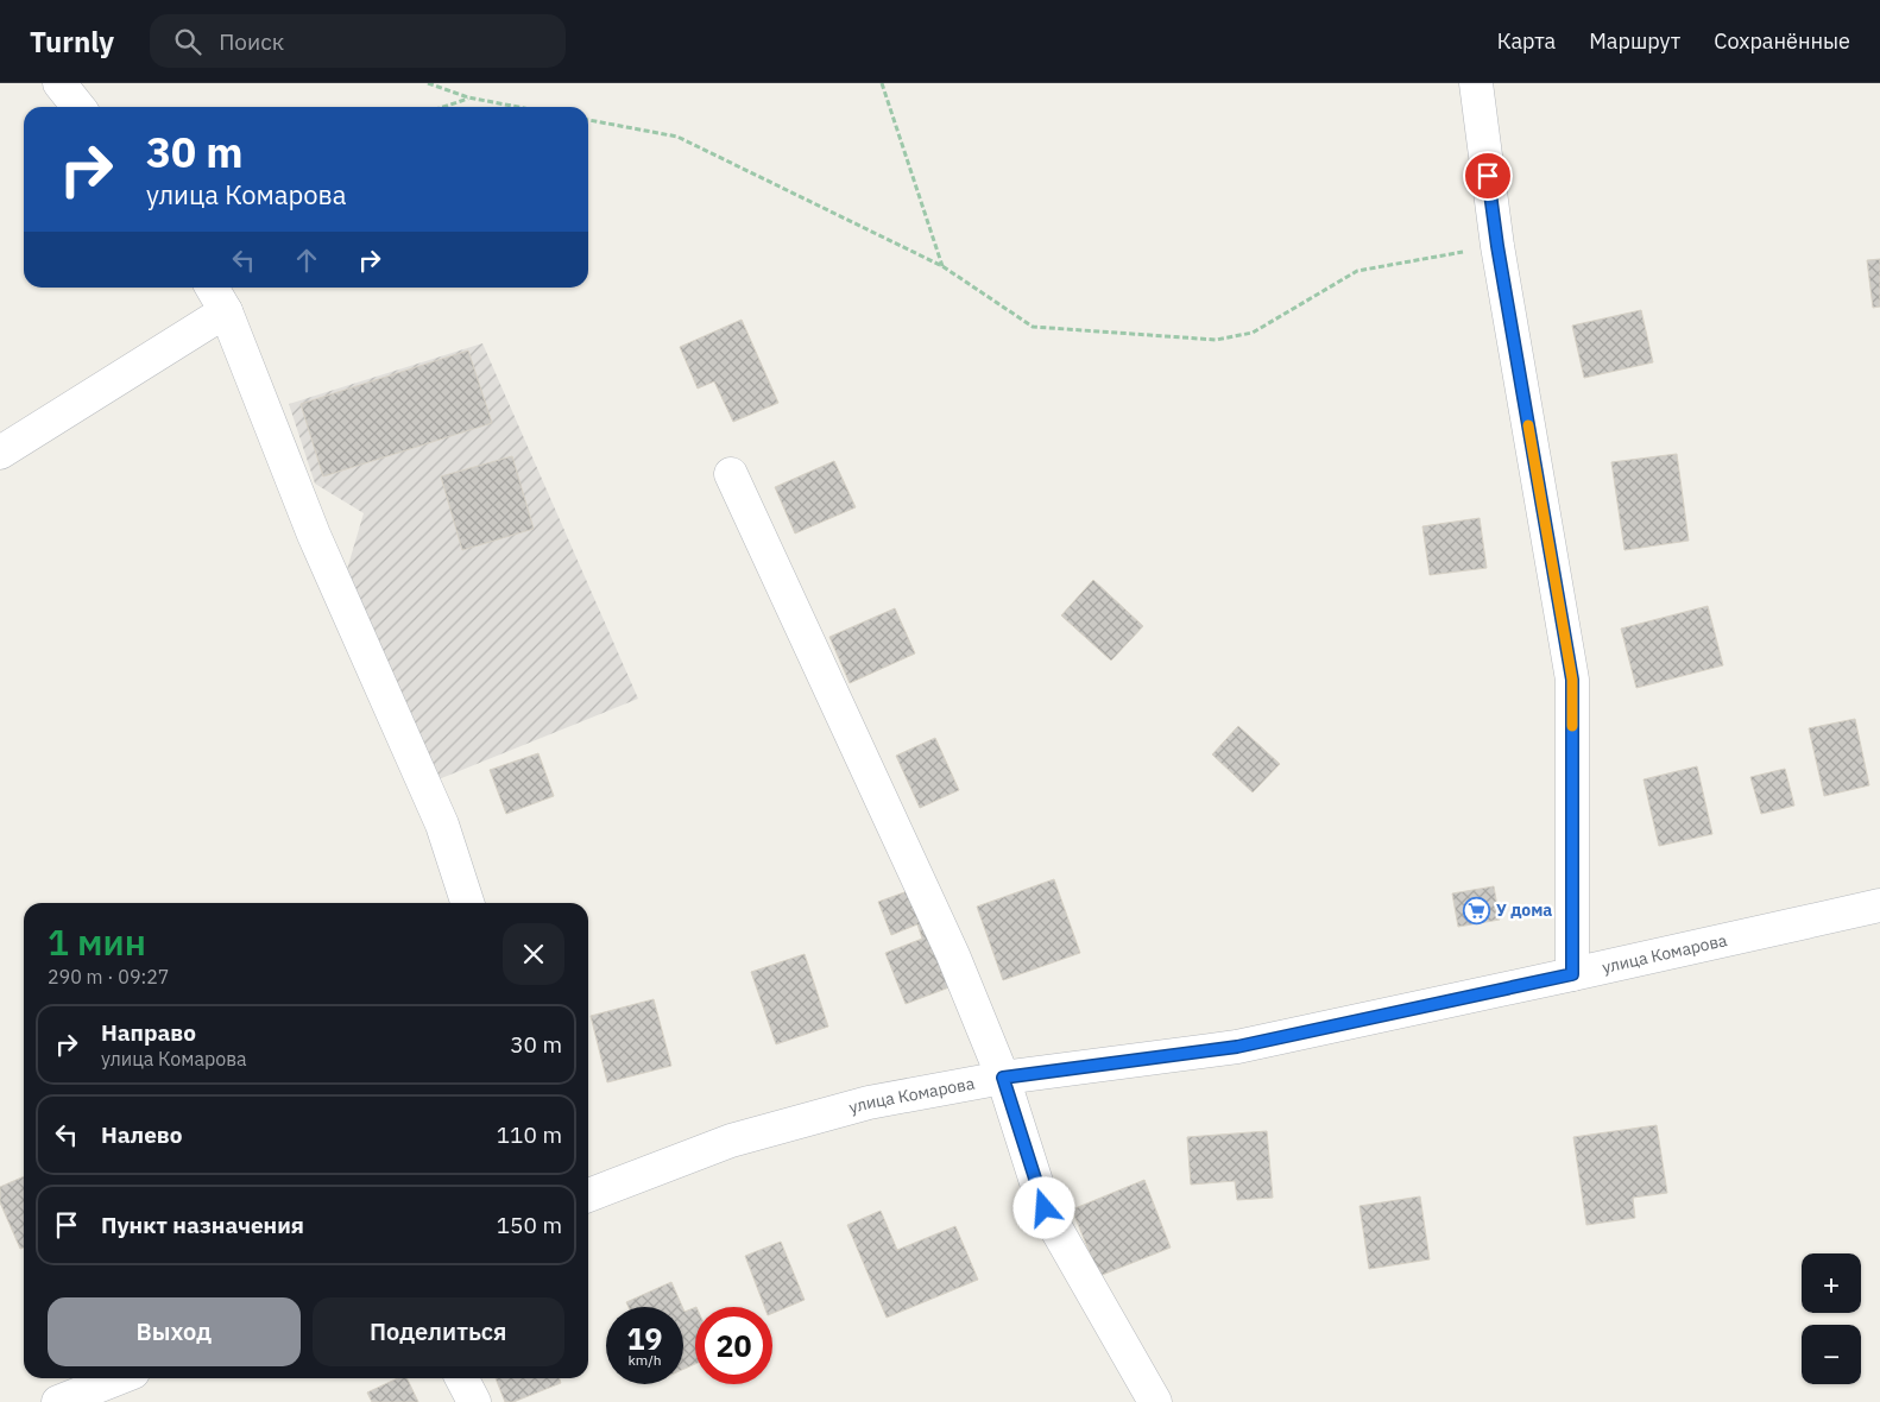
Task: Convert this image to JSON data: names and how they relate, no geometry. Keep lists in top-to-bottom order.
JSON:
{
  "streets": {
    "street": ["улица Комарова"]
  },
  "places": {
    "supermarket": ["У дома"]
  },
  "page": {
    "header": "Turnly",
    "search": "Поиск",
    "nav": ["Карта", "Маршрут", "Сохранённые"],
    "turn": ["30 m", "улица Комарова"],
    "heading": ["1 мин", "290 m · 09:27"],
    "list": [
      {
        "name": "Направо",
        "note": "улица Комарова",
        "value": "30 m"
      },
      {
        "name": "Налево",
        "value": "110 m"
      },
      {
        "name": "Пункт назначения",
        "value": "150 m"
      }
    ],
    "map_buttons": ["+", "−"],
    "buttons": ["Выход", "Поделиться"],
    "speed": "19 km/h",
    "limit": "20"
  }
}
